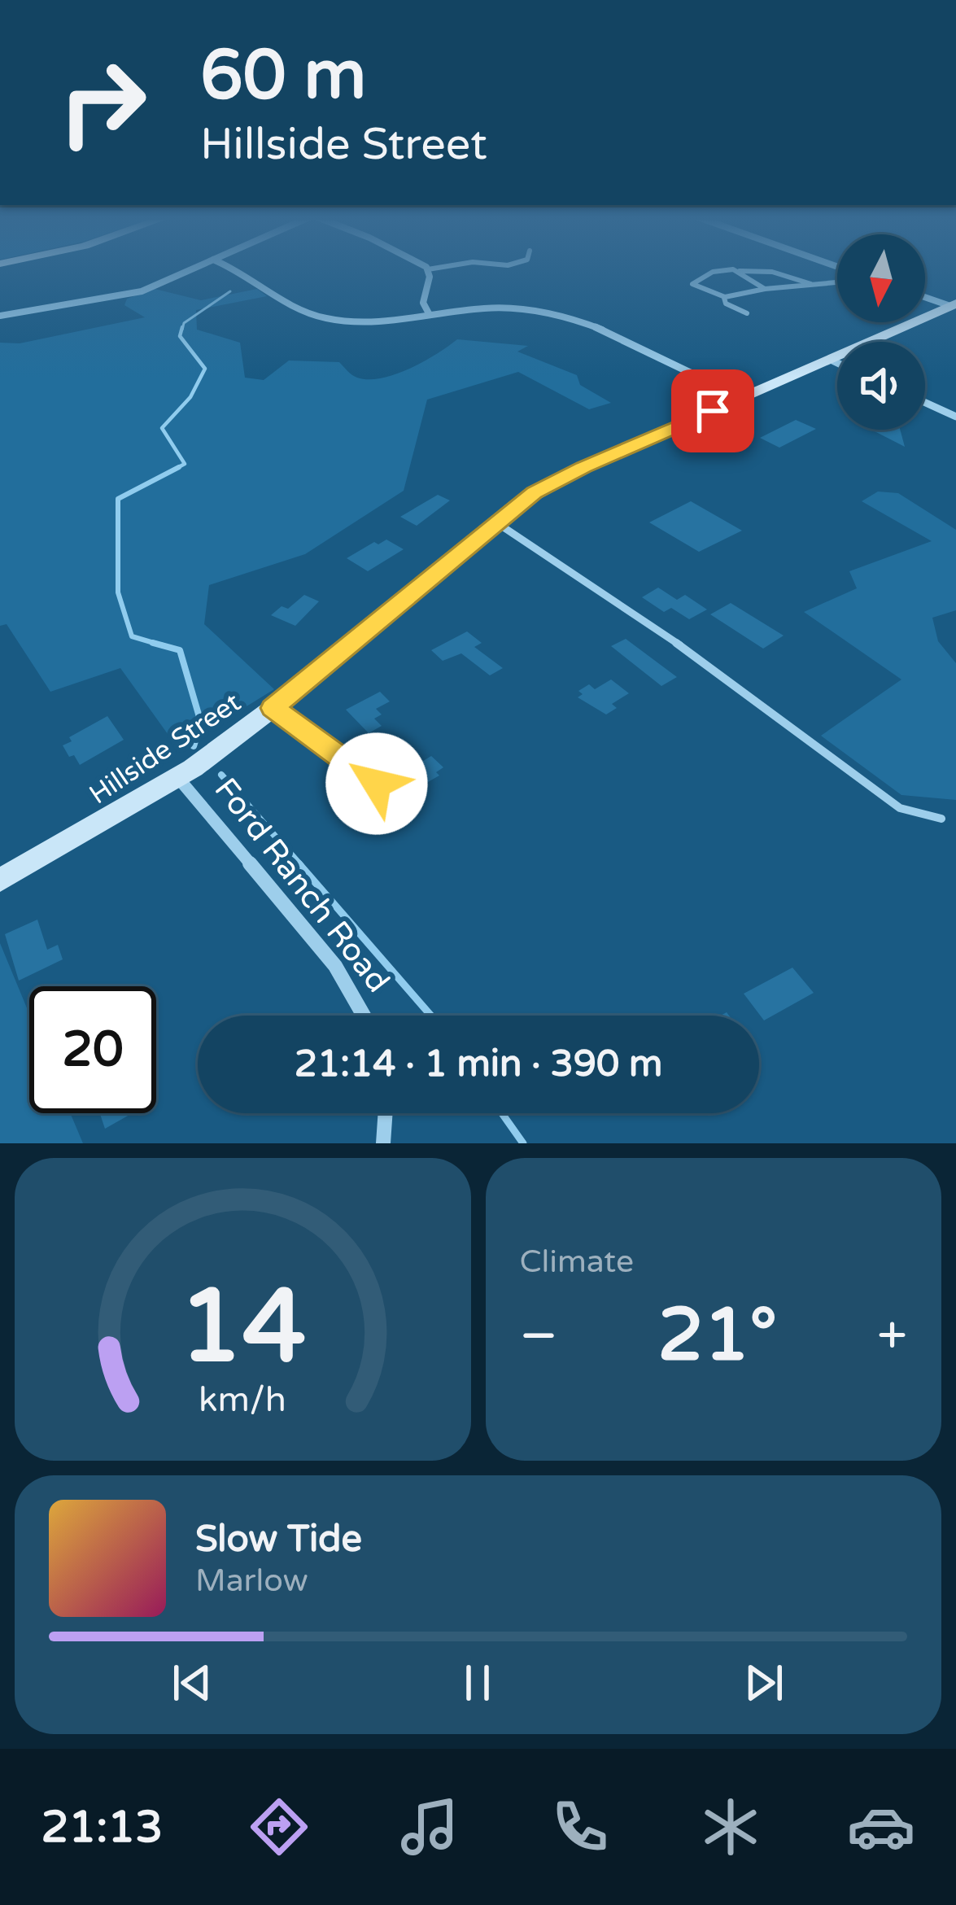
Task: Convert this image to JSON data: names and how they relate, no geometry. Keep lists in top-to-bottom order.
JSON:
{
  "streets": {
    "street": ["Hillside Street", "Ford Ranch Road"]
  },
  "crossings": [
    ["Hillside Street", "Ford Ranch Road"]
  ],
  "north": "bottom",
  "page": {
    "turn": ["60 m", "Hillside Street"],
    "limit": "20",
    "trip": "21:14 · 1 min · 390 m",
    "tile": "Climate",
    "heat": ["−", "21°", "+"],
    "song": ["Slow Tide", "Marlow"],
    "tabs": "21:13",
    "gauge": ["14", "km/h"]
  }
}
